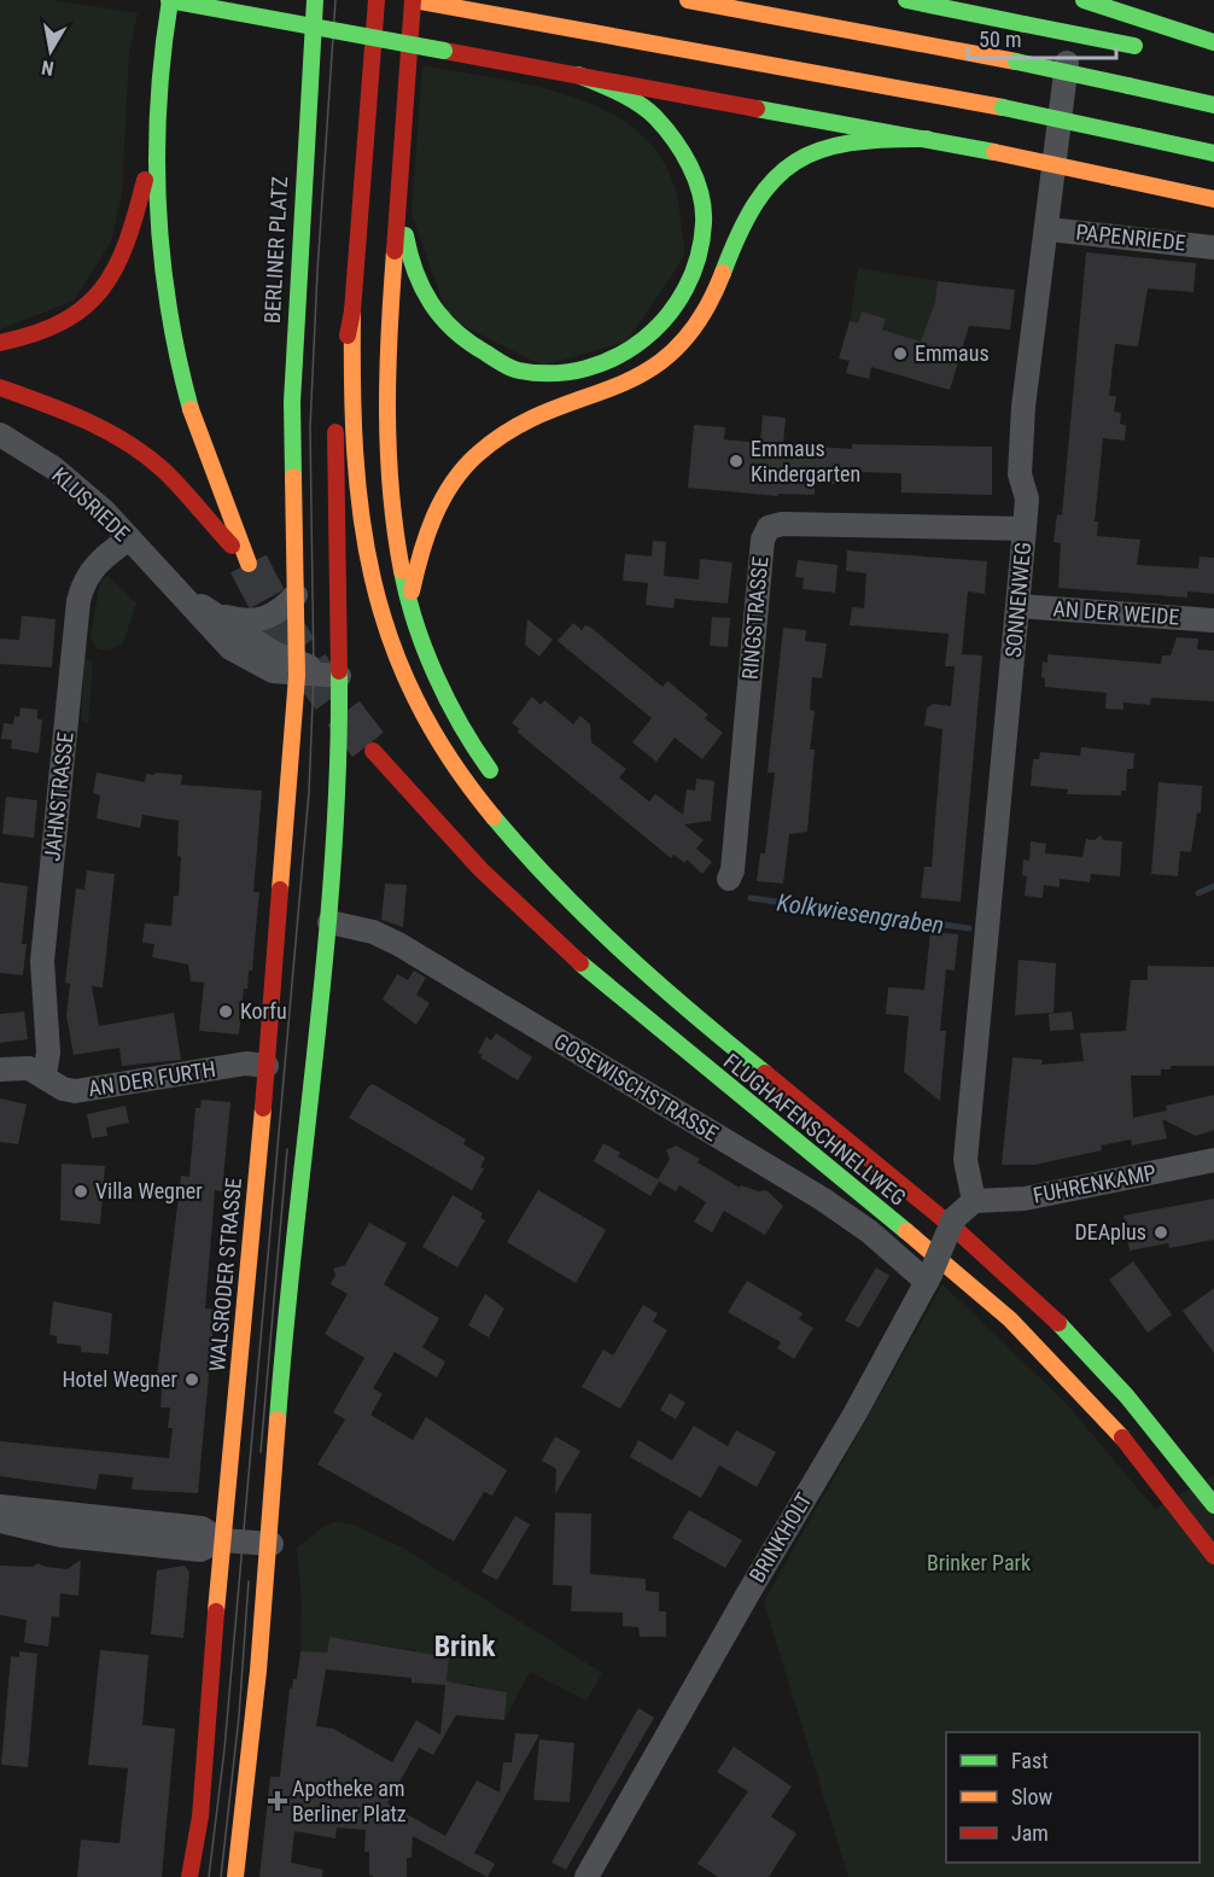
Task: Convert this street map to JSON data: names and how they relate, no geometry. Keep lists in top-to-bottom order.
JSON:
{
  "streets": {
    "main road": ["BERLINER PLATZ", "FLUGHAFENSCHNELLWEG", "WALSRODER STRASSE"],
    "street": [
      "PAPENRIEDE",
      "KLUSRIEDE",
      "SONNENWEG",
      "AN DER WEIDE",
      "RINGSTRASSE",
      "JAHNSTRASSE",
      "AN DER FURTH",
      "GOSEWISCHSTRASSE",
      "FUHRENKAMP",
      "BRINKHOLT"
    ]
  },
  "crossings": [
    ["PAPENRIEDE", "SONNENWEG"],
    ["BERLINER PLATZ", "KLUSRIEDE"],
    ["BERLINER PLATZ", "WALSRODER STRASSE"],
    ["KLUSRIEDE", "JAHNSTRASSE"],
    ["KLUSRIEDE", "WALSRODER STRASSE"],
    ["SONNENWEG", "AN DER WEIDE"],
    ["SONNENWEG", "RINGSTRASSE"],
    ["SONNENWEG", "FUHRENKAMP"],
    ["SONNENWEG", "BRINKHOLT"],
    ["JAHNSTRASSE", "AN DER FURTH"],
    ["AN DER FURTH", "WALSRODER STRASSE"],
    ["GOSEWISCHSTRASSE", "BRINKHOLT"],
    ["FUHRENKAMP", "BRINKHOLT"]
  ],
  "districts": ["Brink"],
  "water": ["Kolkwiesengraben"],
  "parks": ["Brinker Park"],
  "places": {
    "other": [
      "Emmaus",
      "Emmaus Kindergarten",
      "Korfu",
      "Villa Wegner",
      "DEAplus",
      "Hotel Wegner"
    ],
    "health": ["Apotheke am Berliner Platz"]
  },
  "legend": ["Fast", "Slow", "Jam"],
  "scale_bar": "50 m",
  "north": "bottom"
}
